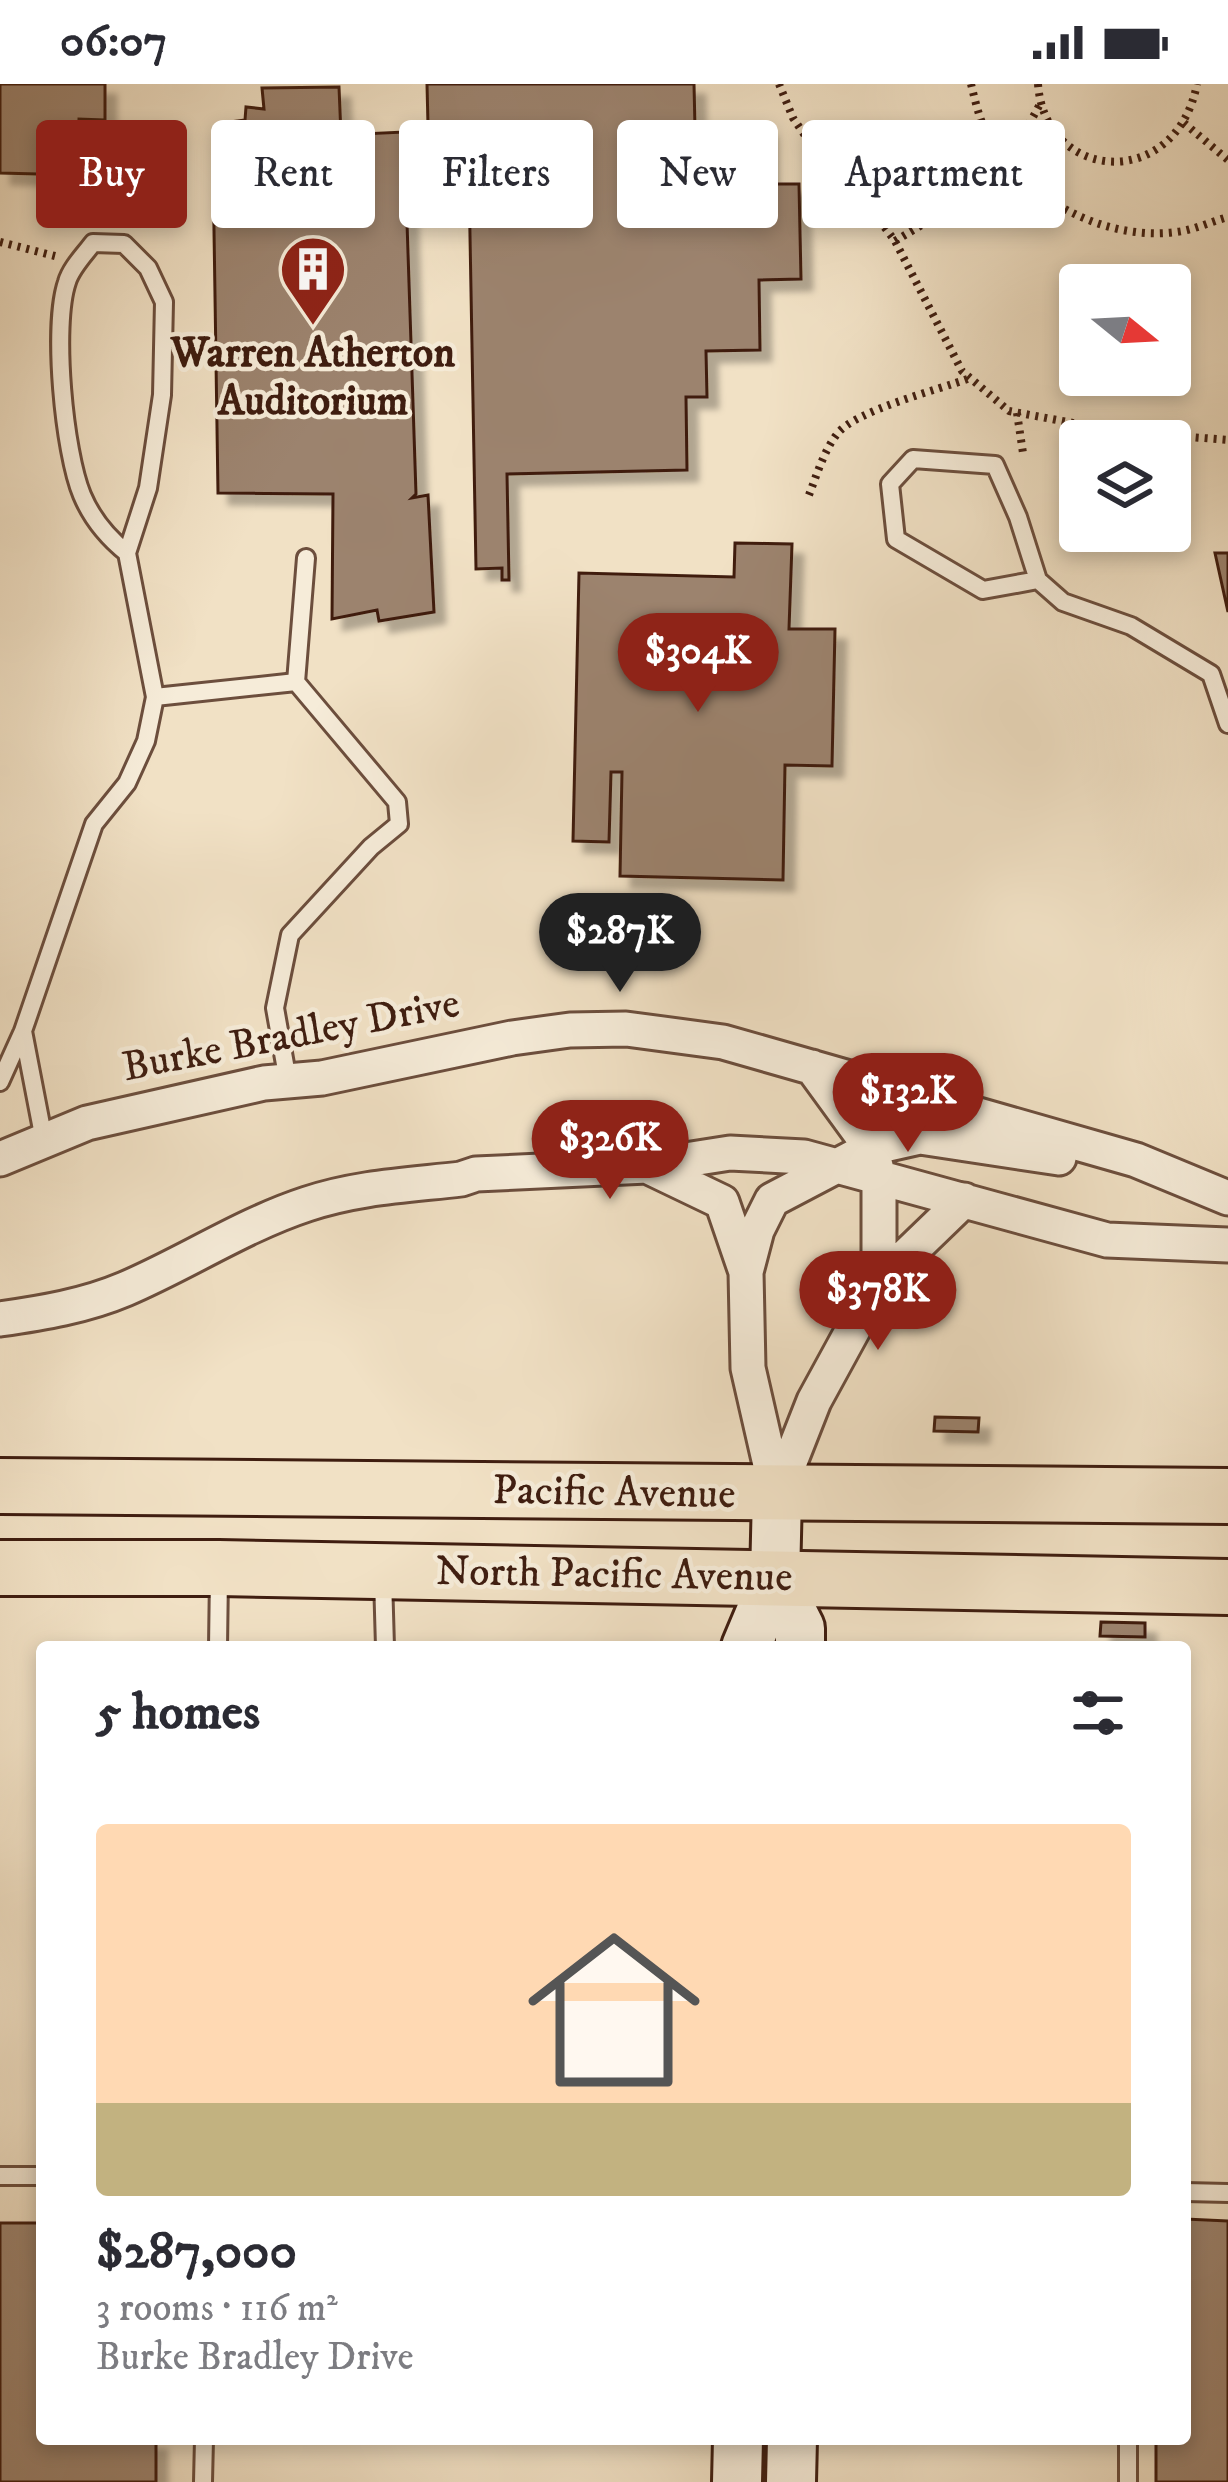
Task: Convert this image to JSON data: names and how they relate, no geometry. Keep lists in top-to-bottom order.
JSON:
{
  "streets": {
    "main road": ["Pacific Avenue", "North Pacific Avenue"],
    "street": ["Burke Bradley Drive"]
  },
  "places": {
    "building": ["Warren Atherton Auditorium"]
  },
  "north": "right",
  "page": {
    "status": "06:07",
    "chip": [
      "Buy",
      "Rent",
      "Filters",
      "New",
      "Apartment"
    ],
    "price": [
      "$304K",
      "$287K",
      "$132K",
      "$326K",
      "$378K"
    ],
    "heading": "5 homes",
    "list": [
      {
        "name": "$287,000",
        "note": "3 rooms · 116 m² · Burke Bradley Drive"
      }
    ]
  }
}
